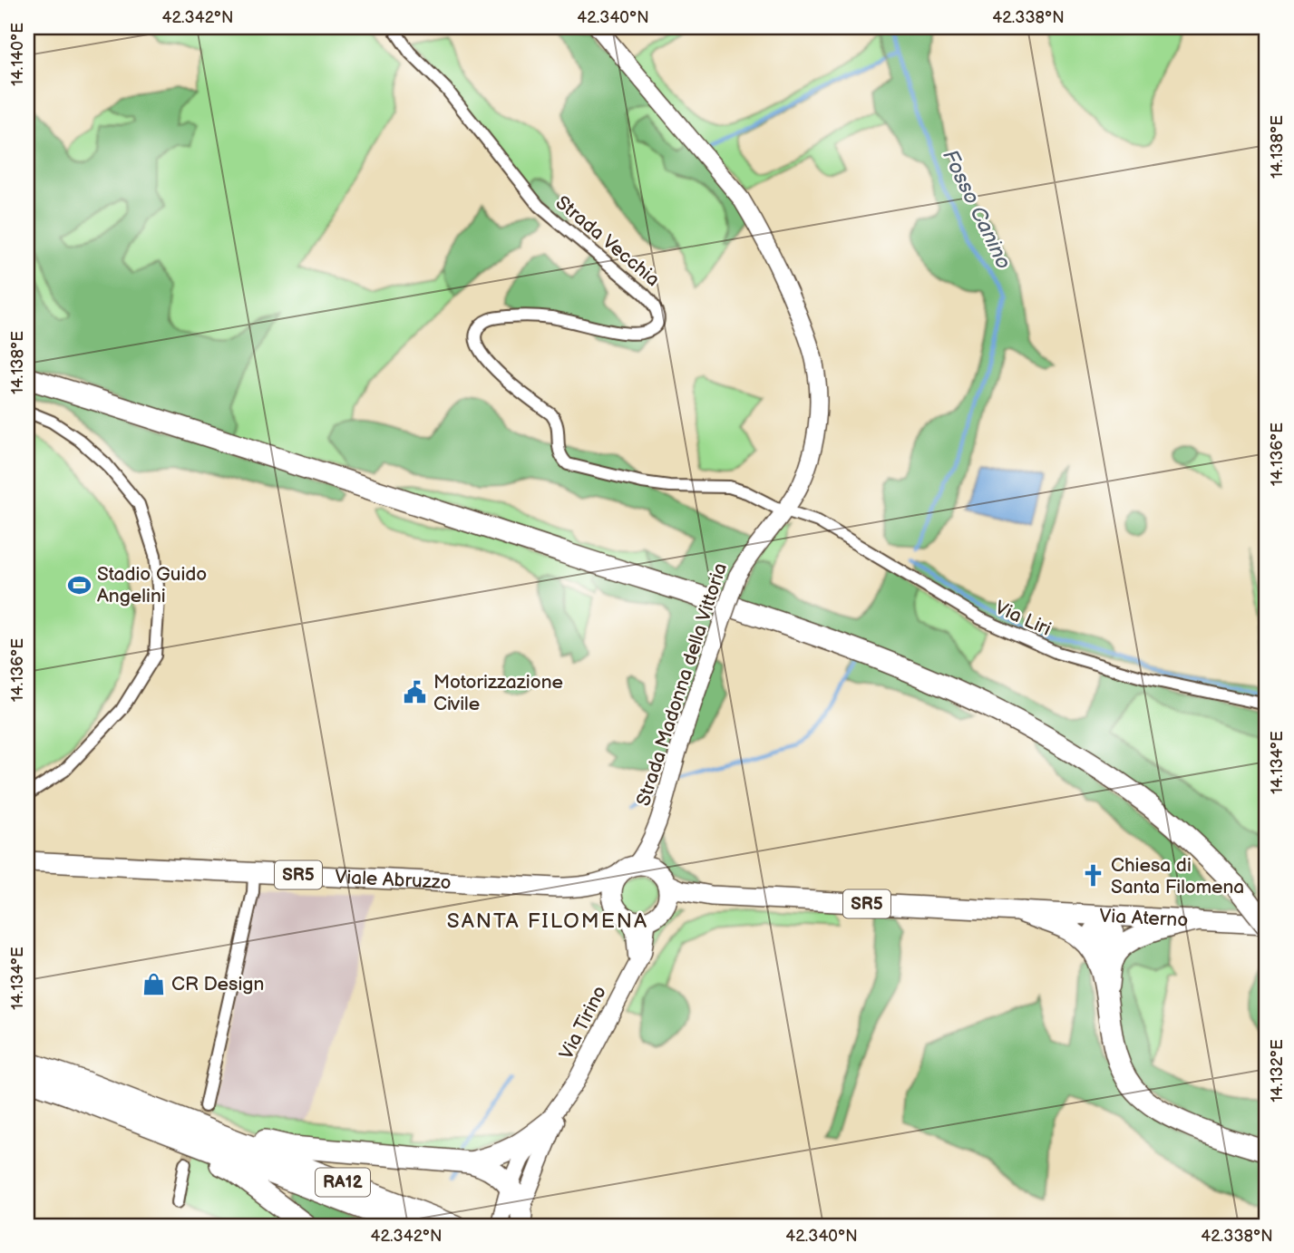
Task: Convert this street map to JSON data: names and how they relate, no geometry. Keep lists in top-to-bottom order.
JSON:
{
  "streets": {
    "highway": ["RA12"],
    "main road": ["SR5", "Viale Abruzzo", "Via Aterno"],
    "street": [
      "Strada Vecchia",
      "Via Liri",
      "Strada Madonna della Vittoria",
      "Via Tirino"
    ]
  },
  "crossings": [
    ["Strada Vecchia", "Via Liri"],
    ["Strada Vecchia", "Strada Madonna della Vittoria"],
    ["Via Liri", "Strada Madonna della Vittoria"],
    ["Strada Madonna della Vittoria", "SR5"],
    ["Strada Madonna della Vittoria", "Viale Abruzzo"],
    ["Strada Madonna della Vittoria", "Via Tirino"],
    ["SR5", "Viale Abruzzo"],
    ["SR5", "Via Aterno"],
    ["SR5", "Via Tirino"],
    ["Viale Abruzzo", "Via Tirino"]
  ],
  "districts": ["SANTA FILOMENA"],
  "water": ["Fosso Canino"],
  "places": {
    "sports": ["Stadio Guido Angelini"],
    "public building": ["Motorizzazione Civile"],
    "church": ["Chiesa di Santa Filomena"],
    "shop": ["CR Design"]
  },
  "coordinates": [
    "42.342°N",
    "42.340°N",
    "42.338°N",
    "14.140°E",
    "14.138°E",
    "14.136°E",
    "14.134°E",
    "14.132°E"
  ]
}
